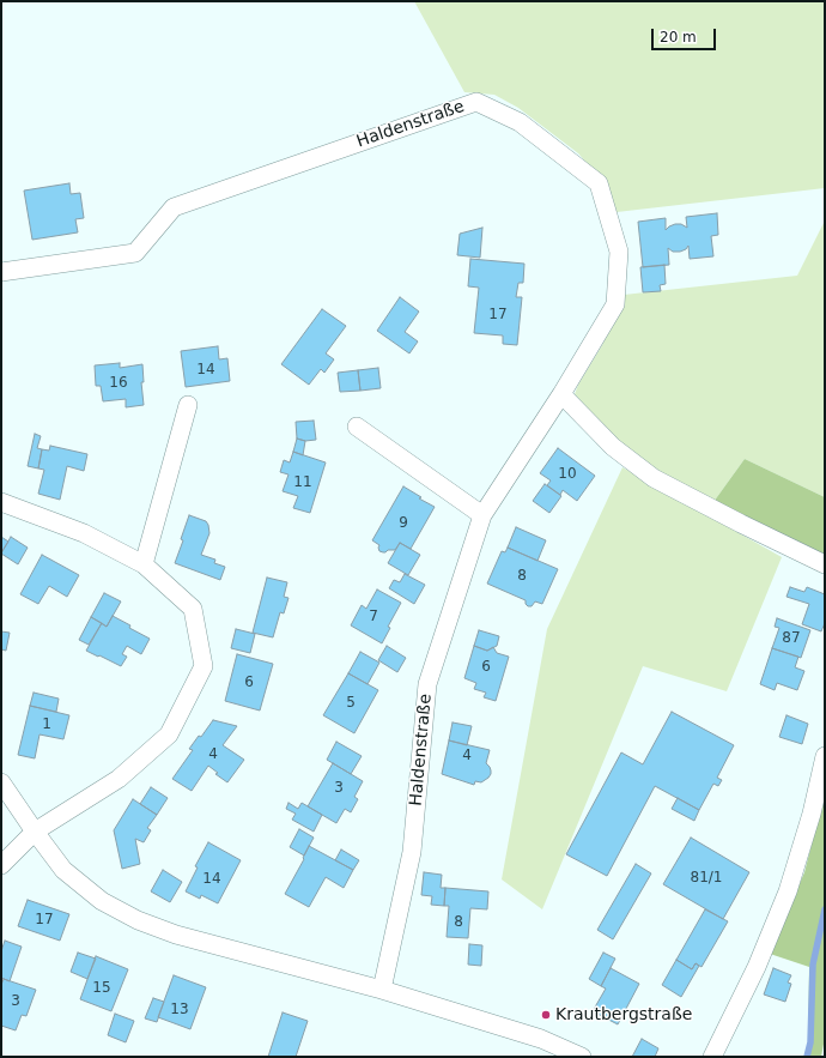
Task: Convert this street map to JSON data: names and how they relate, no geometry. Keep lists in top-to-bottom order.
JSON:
{
  "streets": {
    "street": ["Haldenstraße"]
  },
  "places": ["Krautbergstraße"],
  "house_numbers": [
    "17",
    "14",
    "16",
    "10",
    "11",
    "9",
    "8",
    "7",
    "87",
    "6",
    "6",
    "5",
    "1",
    "4",
    "4",
    "3",
    "81/1",
    "14",
    "17",
    "8",
    "15",
    "3",
    "13"
  ],
  "scale_bar": "20 m"
}
